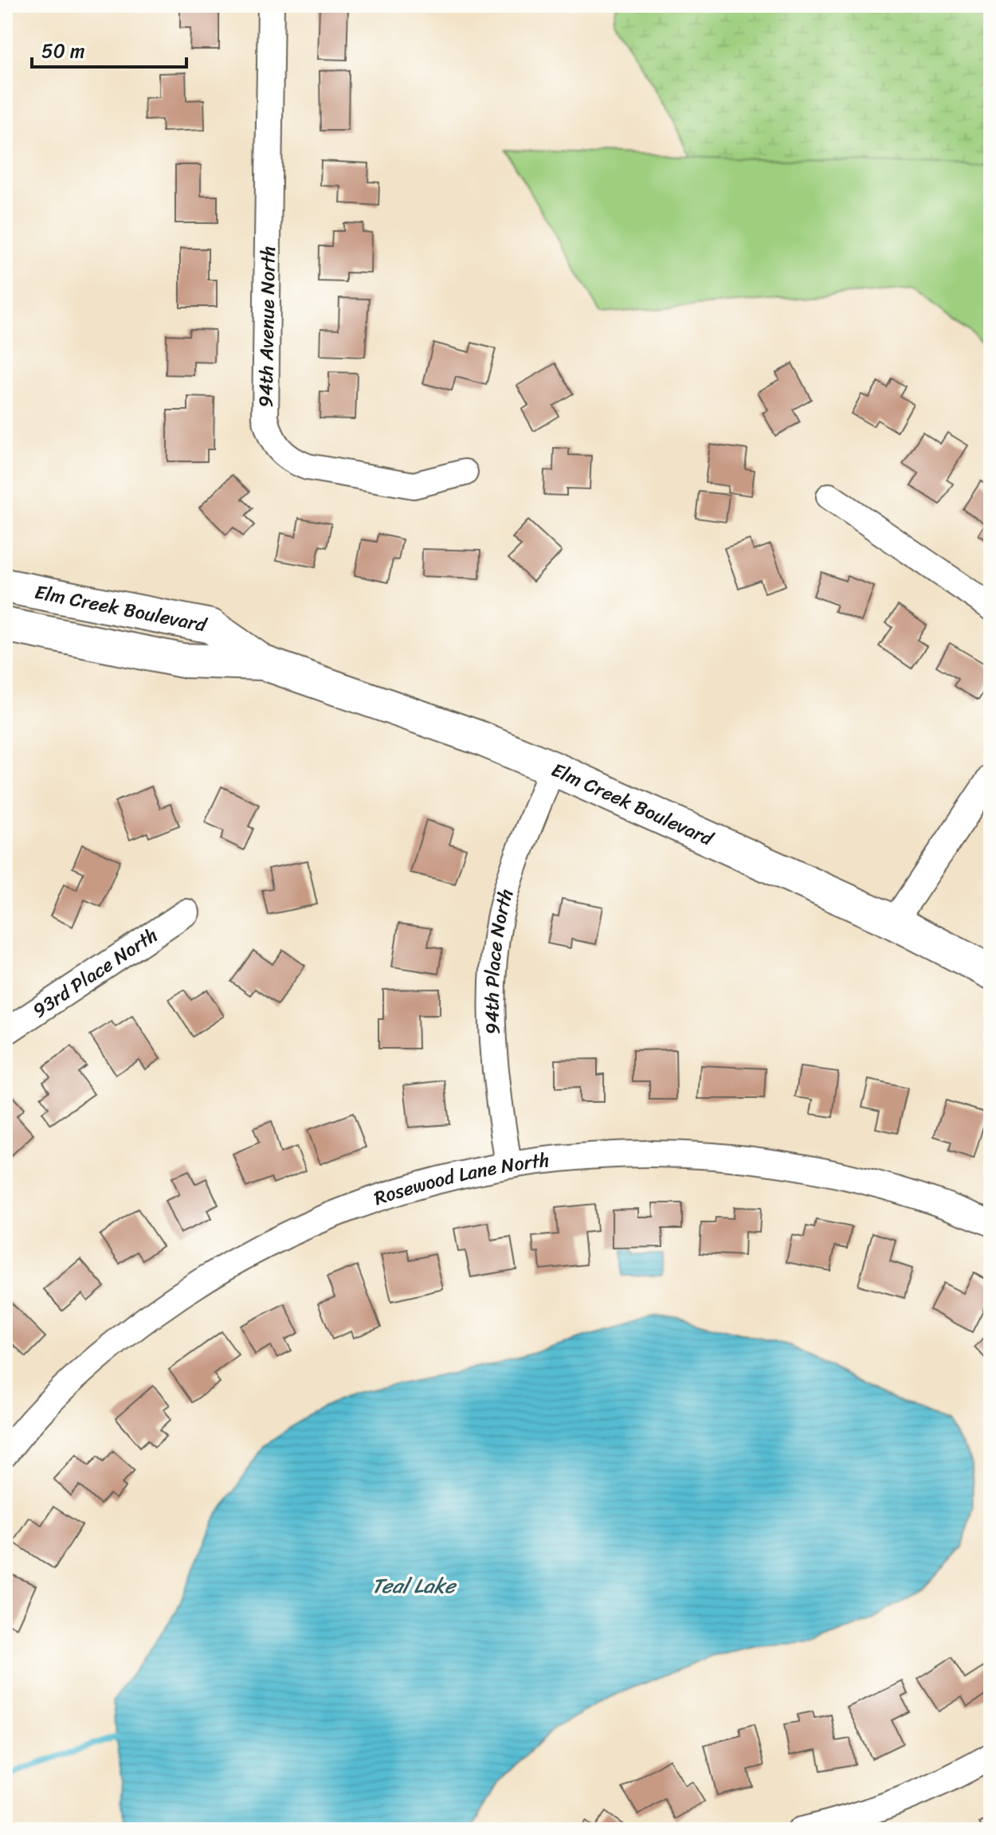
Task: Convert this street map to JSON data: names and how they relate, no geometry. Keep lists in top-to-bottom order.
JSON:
{
  "streets": {
    "main road": ["Elm Creek Boulevard"],
    "street": [
      "94th Avenue North",
      "94th Place North",
      "93rd Place North",
      "Rosewood Lane North"
    ]
  },
  "crossings": [
    ["Elm Creek Boulevard", "94th Place North"],
    ["94th Place North", "Rosewood Lane North"]
  ],
  "water": ["Teal Lake"],
  "scale_bar": "50 m"
}
